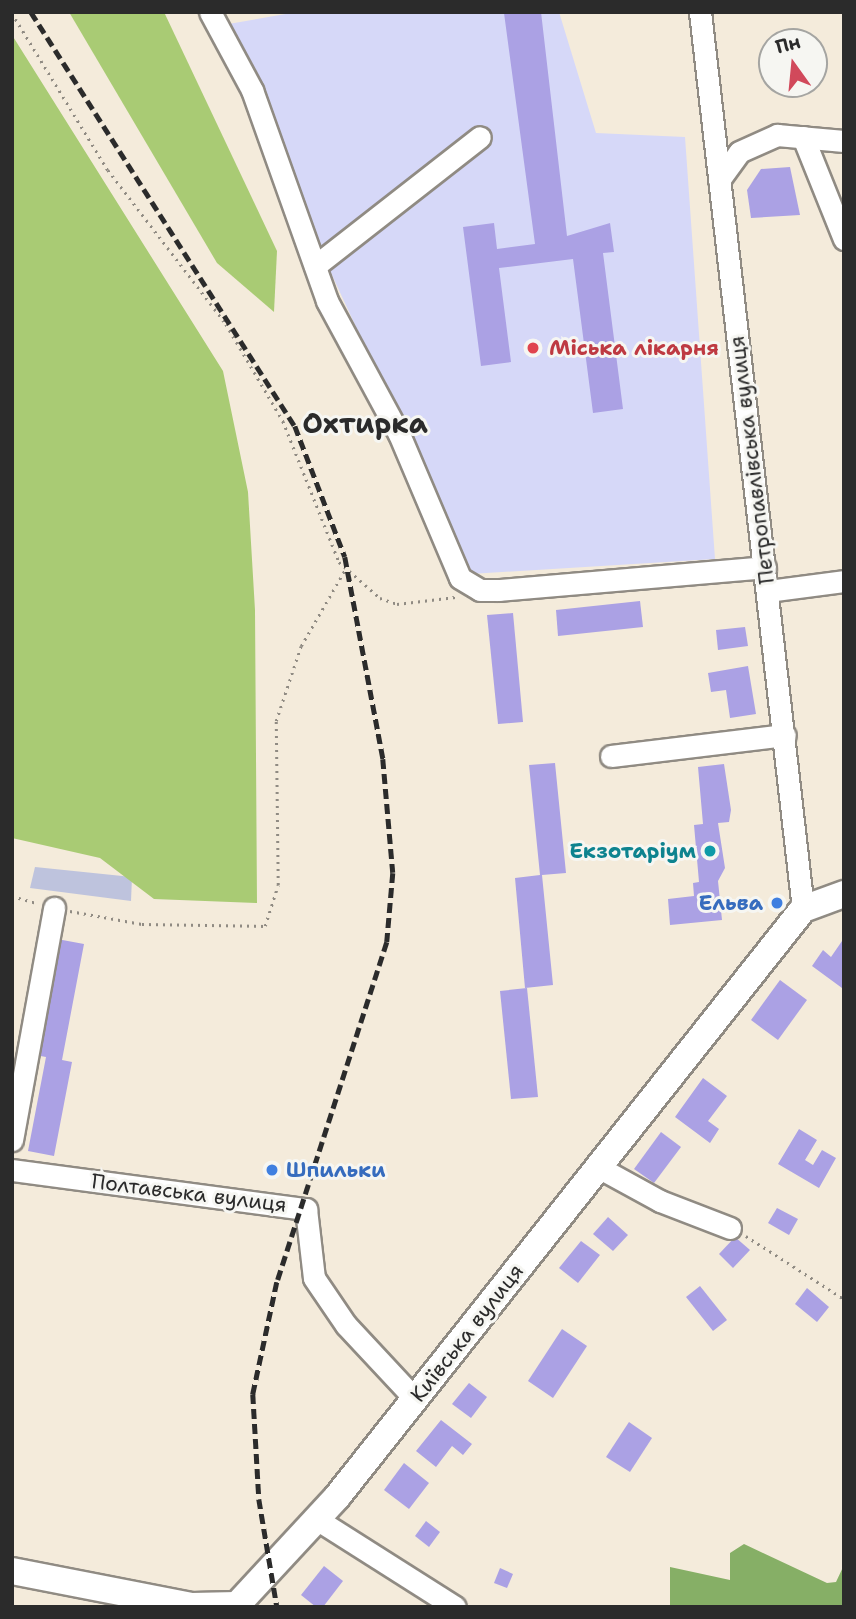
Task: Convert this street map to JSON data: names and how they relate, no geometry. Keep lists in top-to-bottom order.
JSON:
{
  "streets": {
    "main road": ["Київська вулиця"],
    "street": ["Петропавлівська вулиця", "Полтавська вулиця"]
  },
  "crossings": [
    ["Петропавлівська вулиця", "Київська вулиця"],
    ["Полтавська вулиця", "Київська вулиця"]
  ],
  "districts": ["Охтирка"],
  "places": [
    "Міська лікарня",
    "Екзотаріум",
    "Ельва",
    "Шпильки"
  ],
  "north": "top"
}
